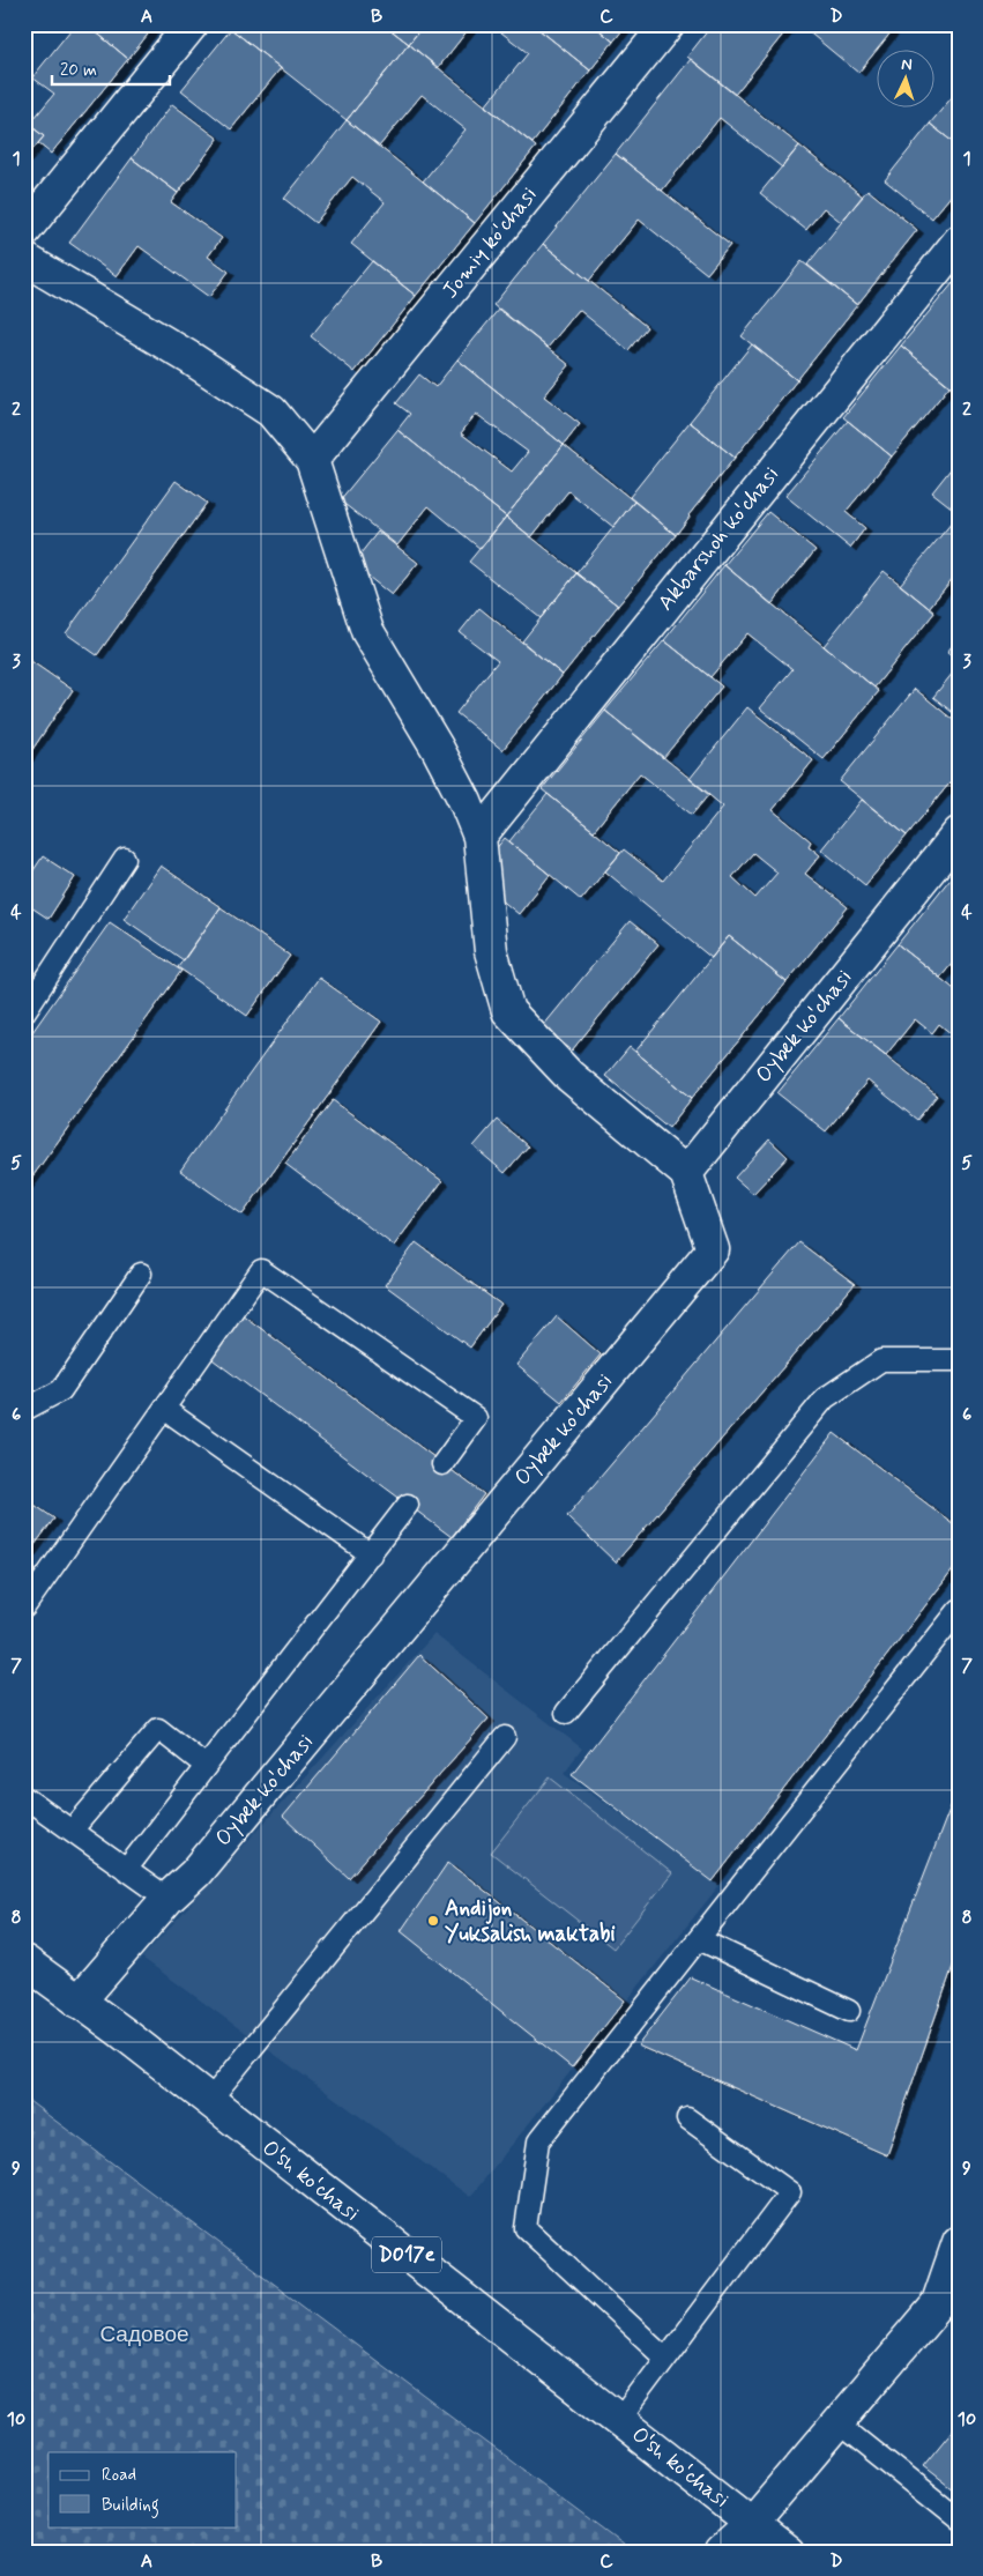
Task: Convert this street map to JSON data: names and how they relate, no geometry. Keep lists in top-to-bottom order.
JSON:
{
  "streets": {
    "street": [
      "Jomiy ko'chasi",
      "Akbarshoh ko'chasi",
      "Oybek ko'chasi",
      "Oʻsh koʻchasi",
      "D017e"
    ]
  },
  "crossings": [
    ["Oybek ko'chasi", "Oʻsh koʻchasi"]
  ],
  "parks": ["Садовое"],
  "places": ["Andijon Yuksalish maktabi"],
  "legend": ["Road", "Building"],
  "scale_bar": "20 m",
  "north": "top",
  "grid": {
    "columns": [
      "A",
      "B",
      "C",
      "D"
    ],
    "rows": [
      "1",
      "2",
      "3",
      "4",
      "5",
      "6",
      "7",
      "8",
      "9",
      "10"
    ]
  }
}
